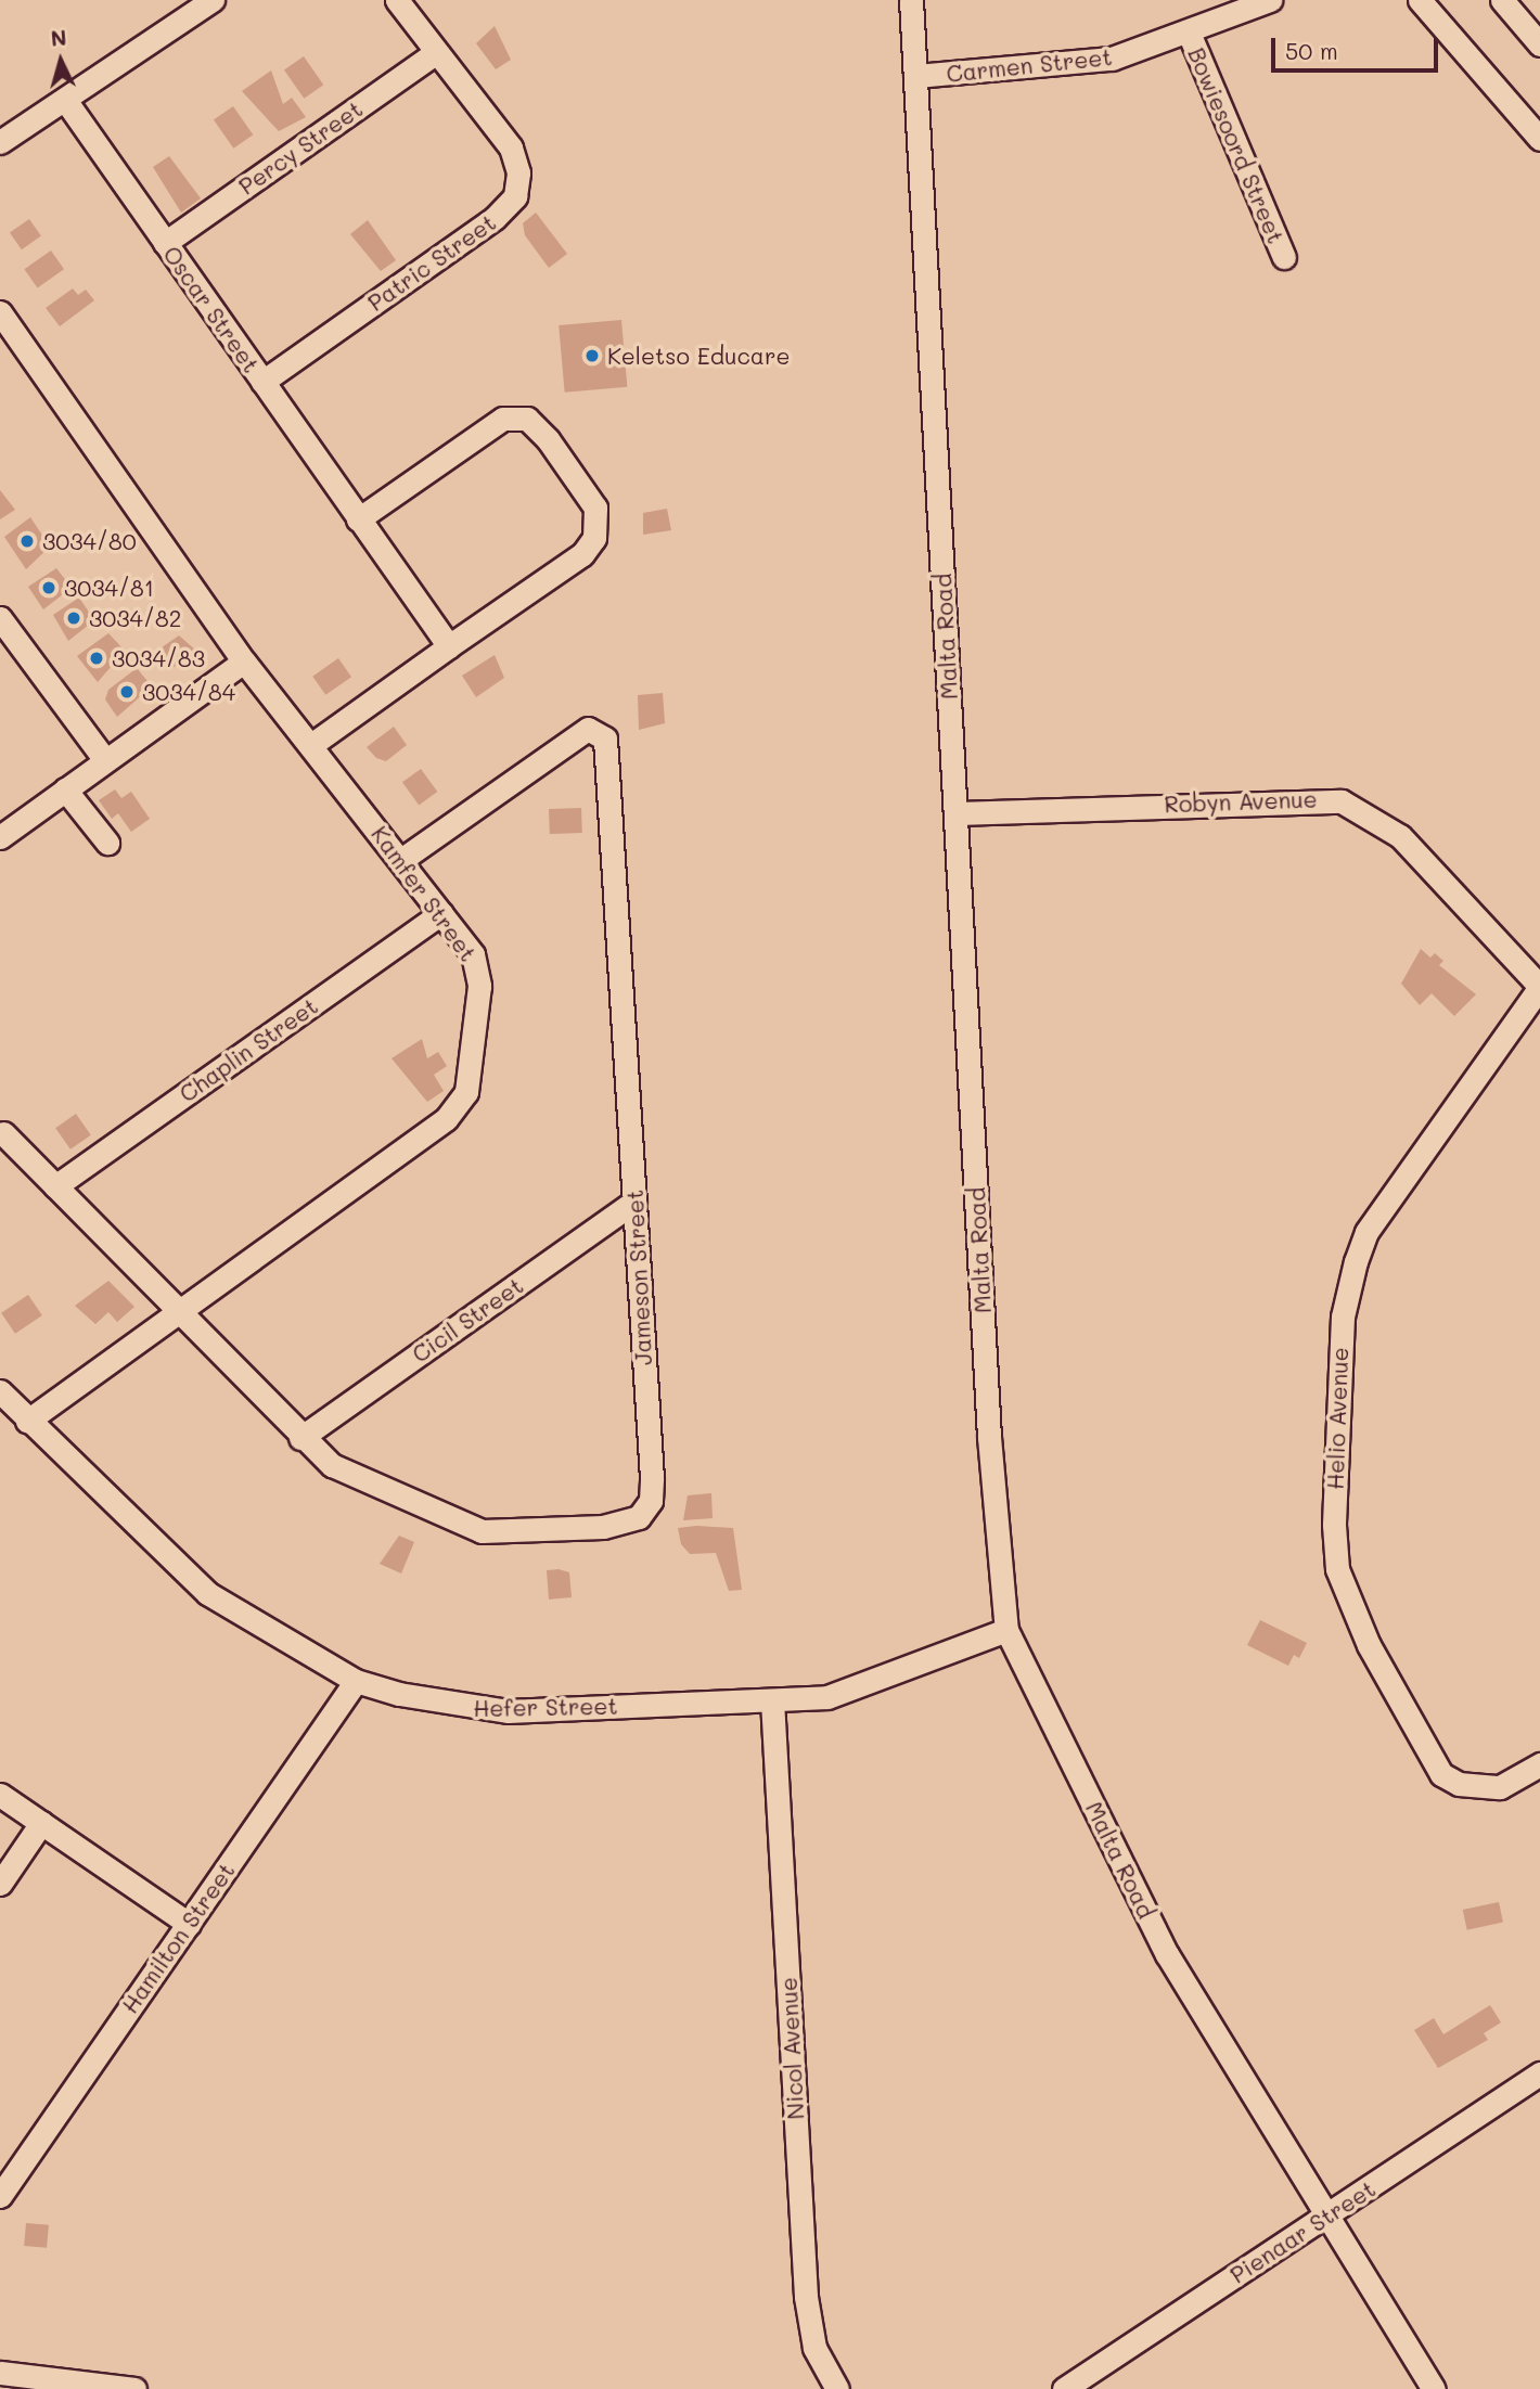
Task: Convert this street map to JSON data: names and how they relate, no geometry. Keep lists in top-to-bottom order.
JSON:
{
  "streets": {
    "street": [
      "Carmen Street",
      "Bowiesoord Street",
      "Percy Street",
      "Patric Street",
      "Oscar Street",
      "Malta Road",
      "Robyn Avenue",
      "Kamfer Street",
      "Chaplin Street",
      "Jameson Street",
      "Cicil Street",
      "Helio Avenue",
      "Hefer Street",
      "Hamilton Street",
      "Nicol Avenue",
      "Pienaar Street"
    ]
  },
  "crossings": [
    ["Carmen Street", "Bowiesoord Street"],
    ["Carmen Street", "Malta Road"],
    ["Percy Street", "Patric Street"],
    ["Percy Street", "Oscar Street"],
    ["Patric Street", "Oscar Street"],
    ["Malta Road", "Robyn Avenue"],
    ["Malta Road", "Hefer Street"],
    ["Malta Road", "Pienaar Street"],
    ["Robyn Avenue", "Helio Avenue"],
    ["Kamfer Street", "Chaplin Street"],
    ["Kamfer Street", "Jameson Street"],
    ["Kamfer Street", "Hefer Street"],
    ["Jameson Street", "Cicil Street"],
    ["Hefer Street", "Hamilton Street"],
    ["Hefer Street", "Nicol Avenue"]
  ],
  "places": [
    "Keletso Educare",
    "3034/80",
    "3034/81",
    "3034/82",
    "3034/83",
    "3034/84"
  ],
  "scale_bar": "50 m",
  "north": "top"
}
